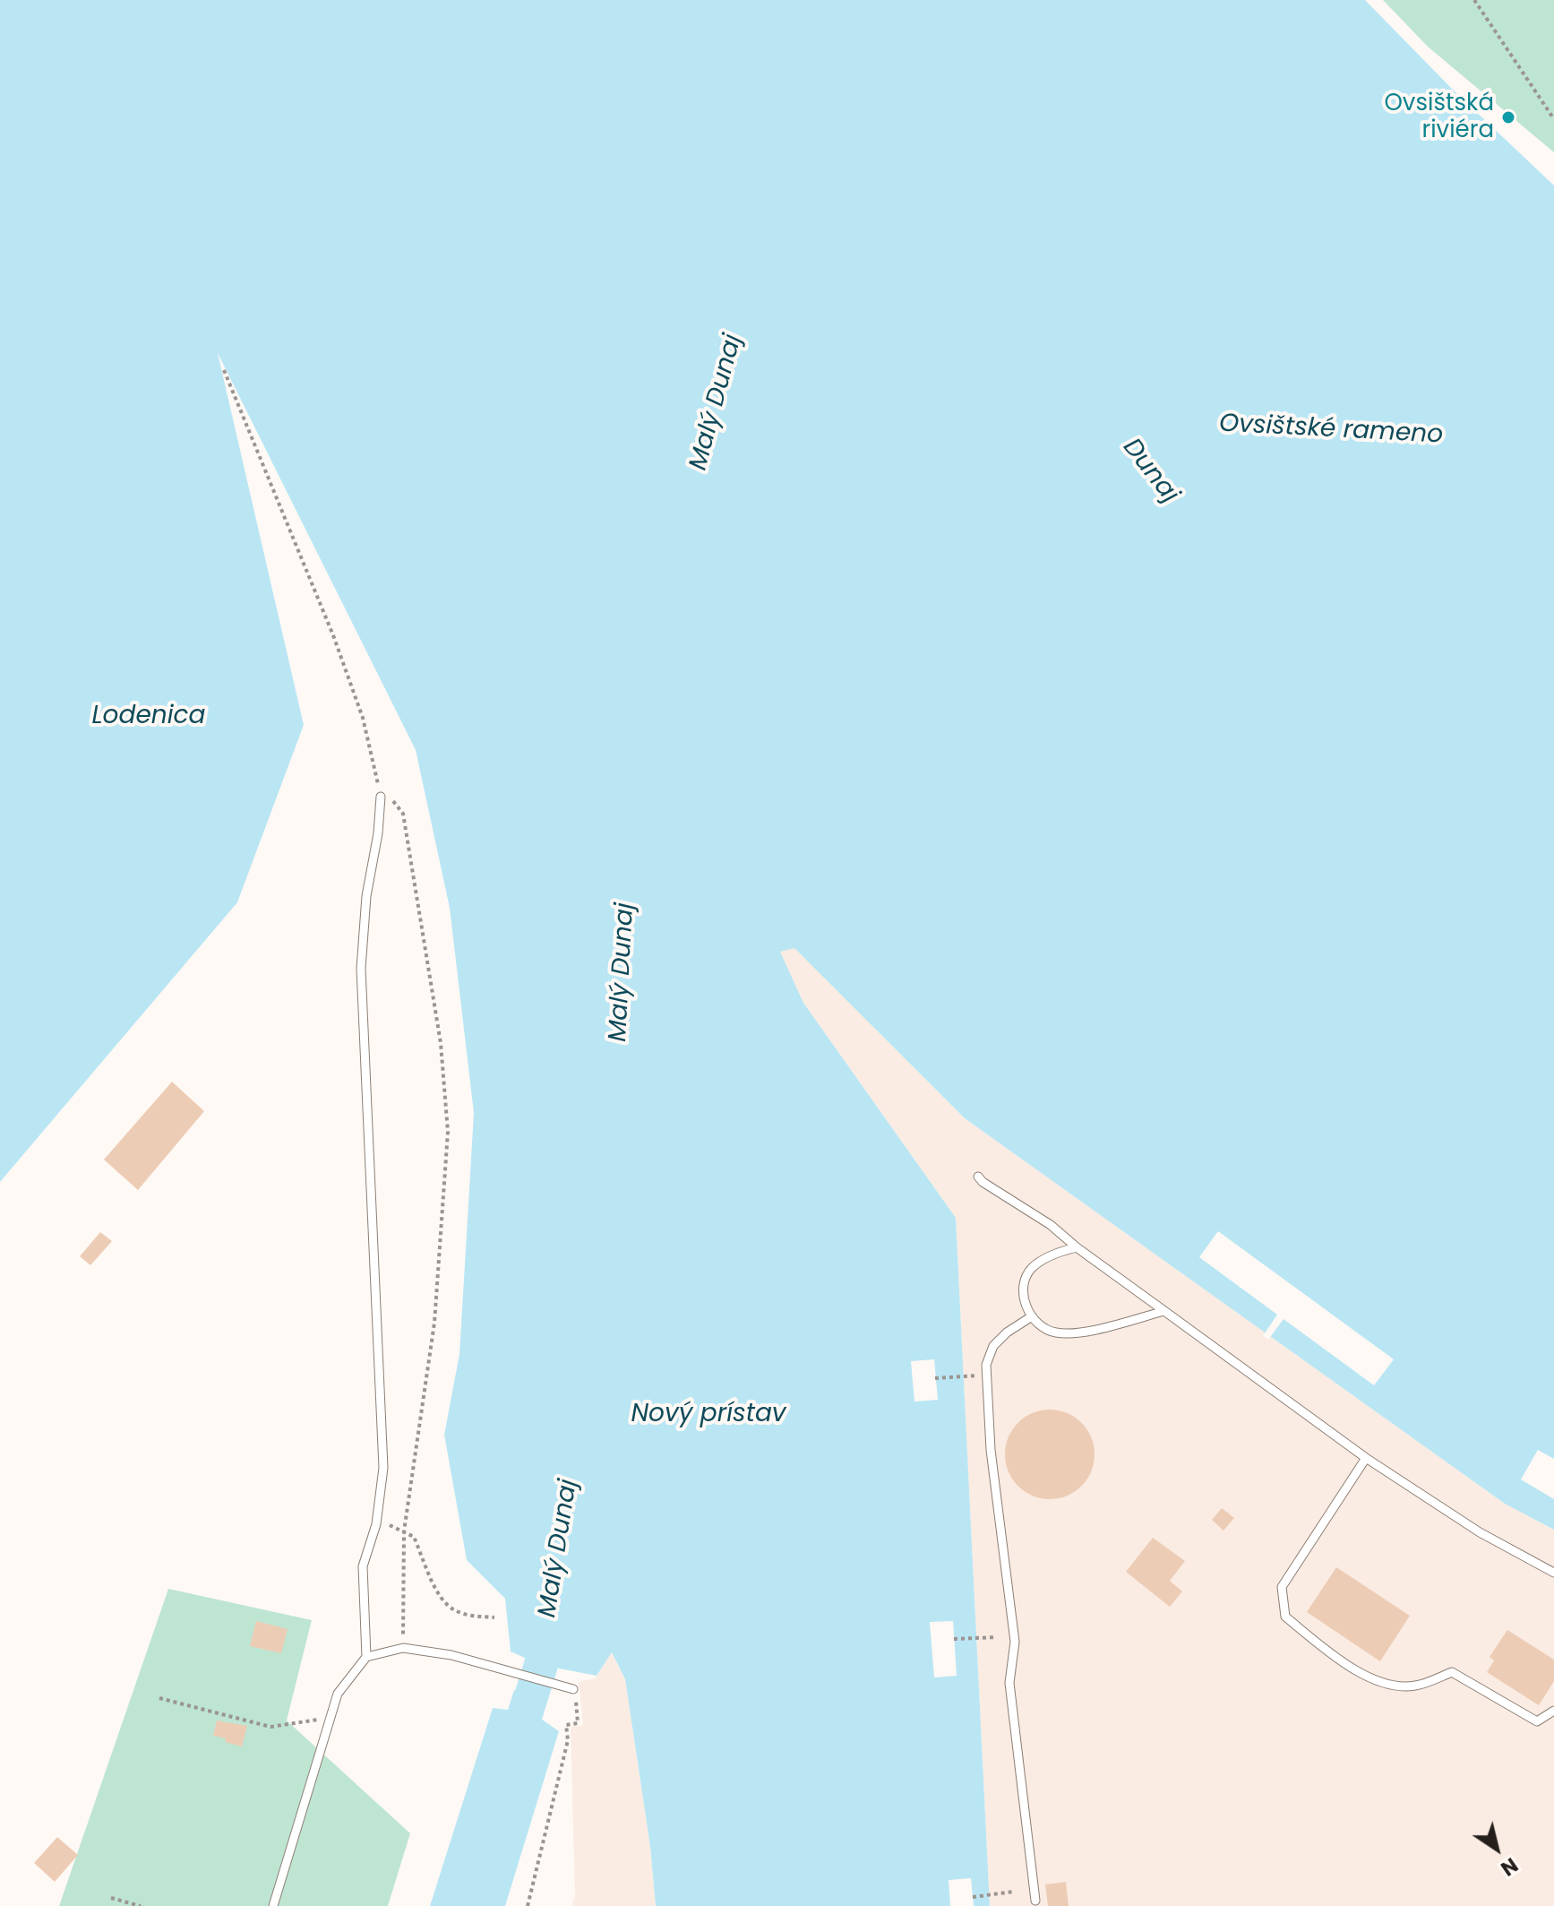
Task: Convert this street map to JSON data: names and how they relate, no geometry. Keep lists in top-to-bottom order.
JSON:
{
  "water": [
    "Malý Dunaj",
    "Ovsištské rameno",
    "Dunaj",
    "Lodenica",
    "Nový prístav"
  ],
  "places": ["Ovsištská riviéra"],
  "north": "bottom right"
}
